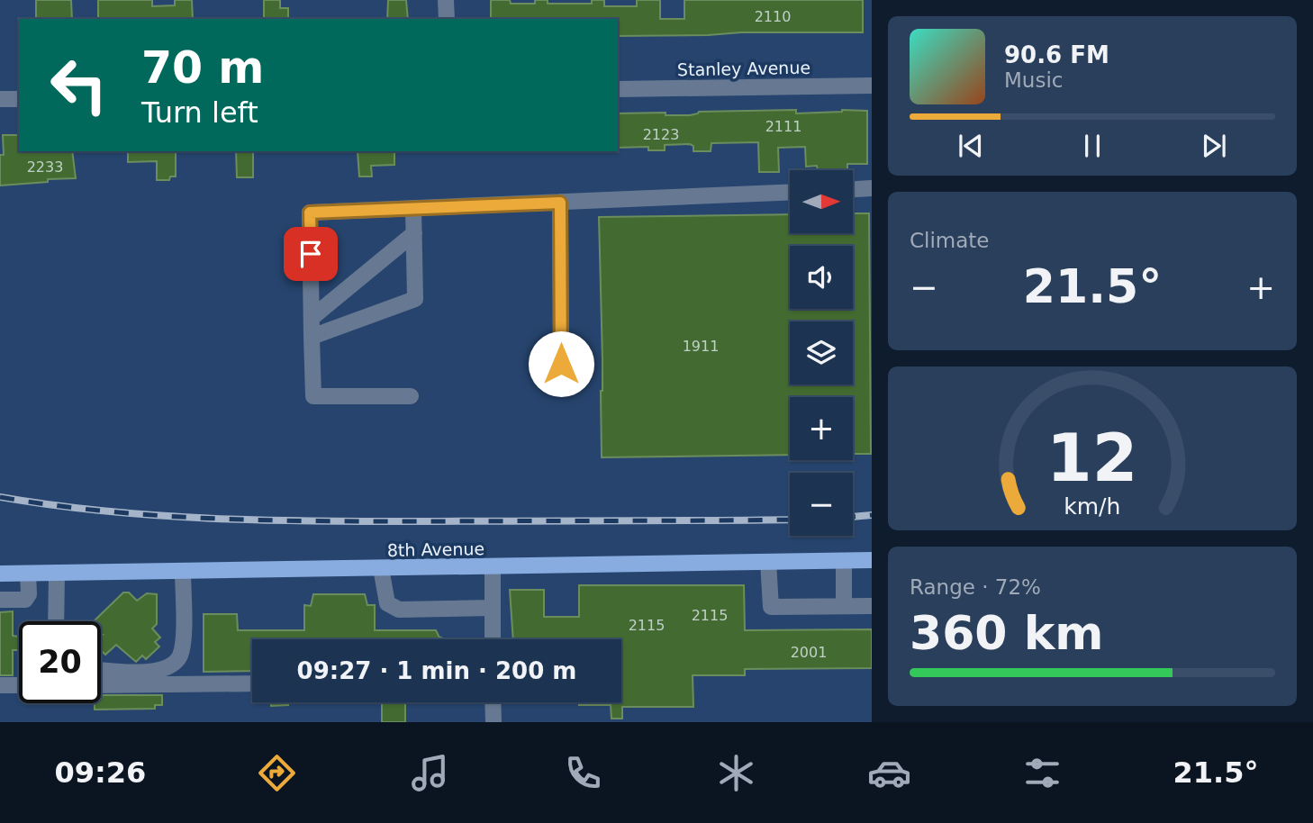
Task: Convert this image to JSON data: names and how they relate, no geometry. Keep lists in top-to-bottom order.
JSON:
{
  "streets": {
    "main road": ["8th Avenue"],
    "street": ["Stanley Avenue"]
  },
  "house_numbers": [
    "2110",
    "2111",
    "2123",
    "2233",
    "1911",
    "2115",
    "2115",
    "2001"
  ],
  "north": "right",
  "page": {
    "turn": ["70 m", "Turn left"],
    "song": ["90.6 FM", "Music"],
    "map_buttons": ["+", "−"],
    "tile": [
      "Climate",
      ["Range · 72%", "360 km"]
    ],
    "heat": ["−", "21.5°", "+"],
    "limit": "20",
    "trip": "09:27 · 1 min · 200 m",
    "tabs": ["09:26", "21.5°"],
    "gauge": ["12", "km/h"]
  }
}
